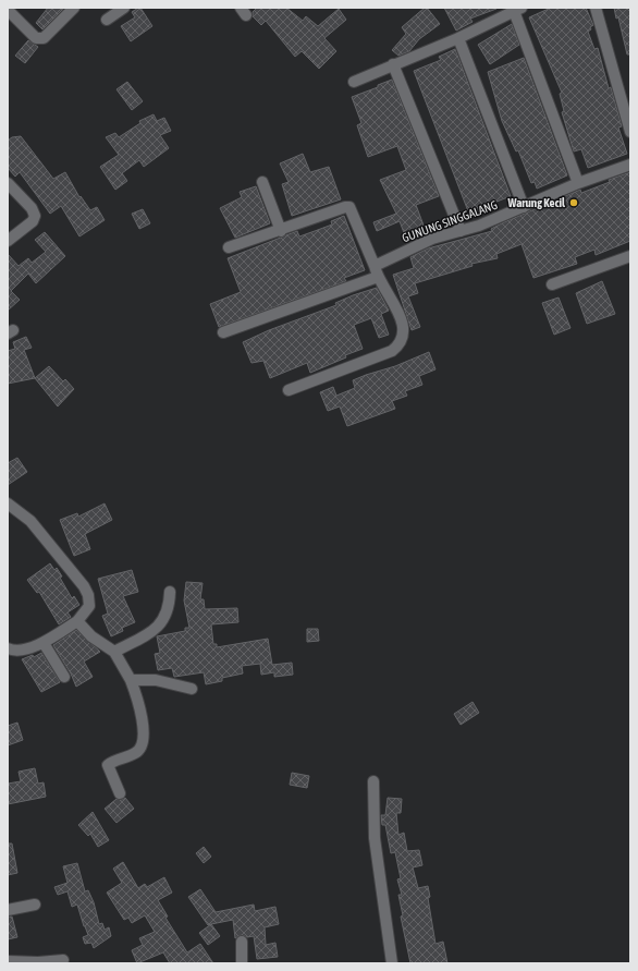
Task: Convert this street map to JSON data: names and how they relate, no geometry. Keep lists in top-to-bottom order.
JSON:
{
  "streets": {
    "street": ["GUNUNG SINGGALANG"]
  },
  "places": ["Warung Kecil"]
}
